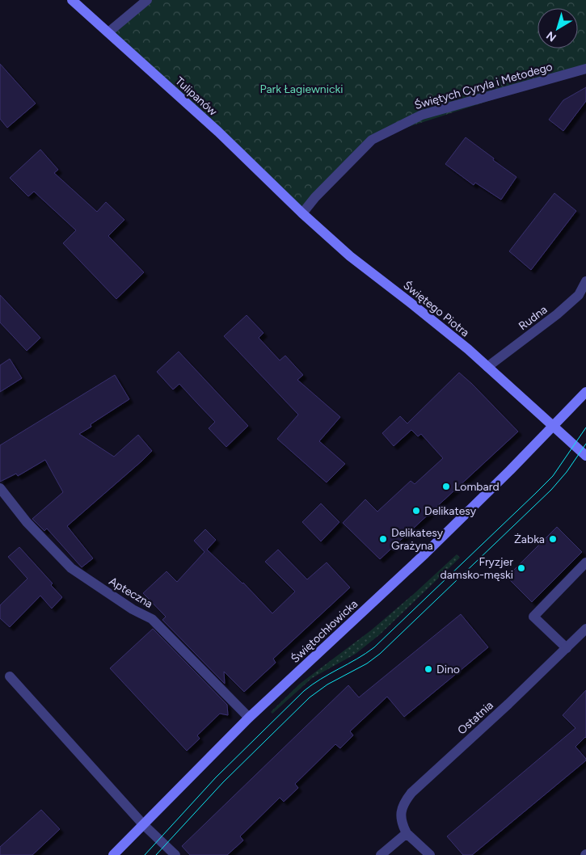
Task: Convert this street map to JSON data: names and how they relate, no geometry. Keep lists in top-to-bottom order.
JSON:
{
  "streets": {
    "street": [
      "Świętych Cyryla i Metodego",
      "Tulipanów",
      "Świętego Piotra",
      "Rudna",
      "Apteczna",
      "Świętochłowicka",
      "Ostatnia"
    ]
  },
  "crossings": [
    ["Świętych Cyryla i Metodego", "Tulipanów"],
    ["Świętych Cyryla i Metodego", "Świętego Piotra"],
    ["Tulipanów", "Świętego Piotra"],
    ["Świętego Piotra", "Rudna"],
    ["Świętego Piotra", "Świętochłowicka"],
    ["Apteczna", "Świętochłowicka"]
  ],
  "parks": ["Park Łagiewnicki"],
  "places": [
    "Lombard",
    "Delikatesy",
    "Delikatesy Grażyna",
    "Żabka",
    "Fryzjer damsko-męski",
    "Dino"
  ],
  "north": "bottom left"
}
